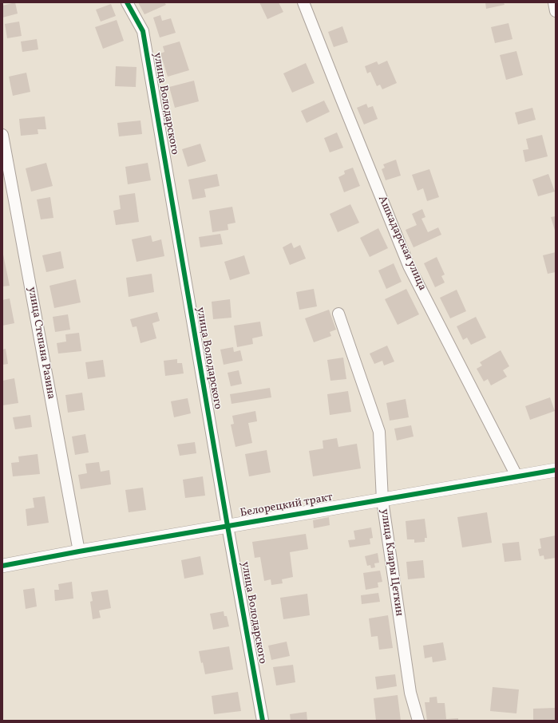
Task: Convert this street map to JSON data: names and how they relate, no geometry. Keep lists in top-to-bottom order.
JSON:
{
  "streets": {
    "street": [
      "улица Володарского",
      "Ашкадарская улица",
      "улица Степана Разина",
      "Белорецкий тракт",
      "улица Клары Цеткин"
    ]
  },
  "crossings": [
    ["улица Володарского", "Белорецкий тракт"],
    ["Ашкадарская улица", "Белорецкий тракт"],
    ["улица Степана Разина", "Белорецкий тракт"],
    ["Белорецкий тракт", "улица Клары Цеткин"]
  ]
}
